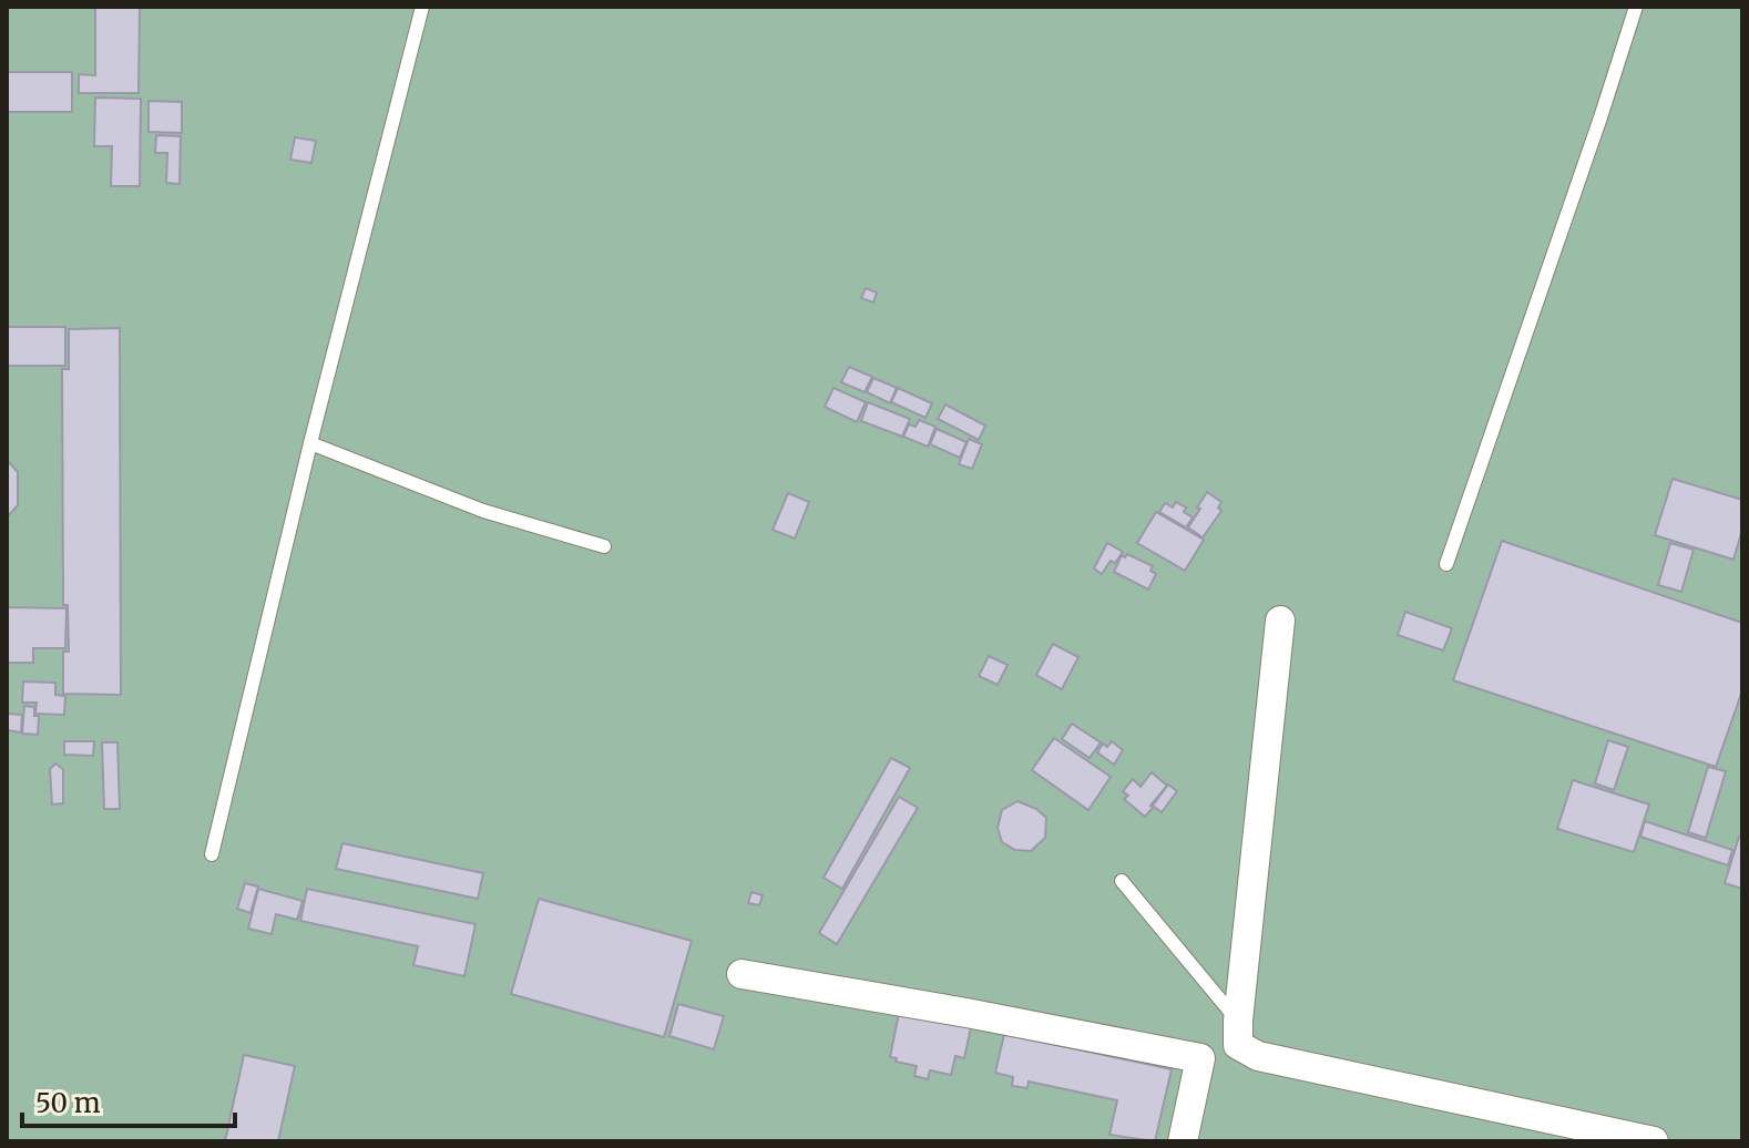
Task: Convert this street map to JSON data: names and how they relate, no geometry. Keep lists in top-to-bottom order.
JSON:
{
  "scale_bar": "50 m"
}
